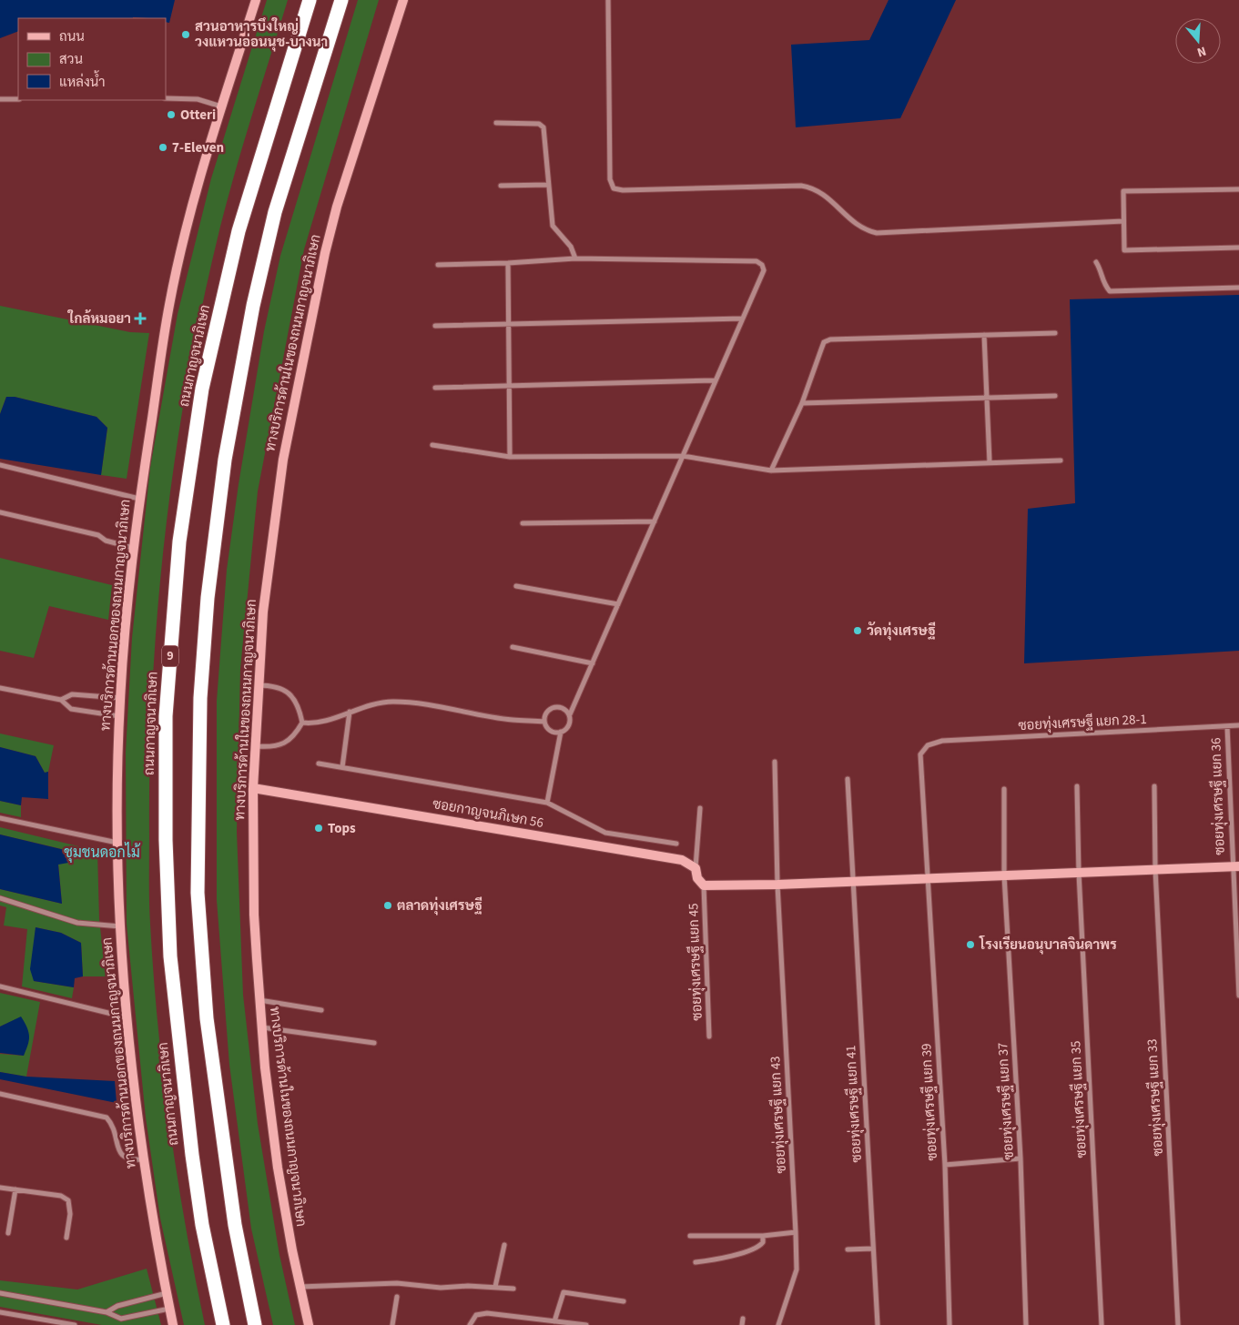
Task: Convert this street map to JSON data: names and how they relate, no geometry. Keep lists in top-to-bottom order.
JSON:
{
  "streets": {
    "highway": ["ถนนกาญจนาภิเษก", "9"],
    "main road": ["ทางบริการด้านในของถนนกาญจนาภิเษก", "ทางบริการด้านนอกของถนนกาญจนาภิเษก", "ซอยกาญจนภิเษก 56"],
    "street": [
      "ซอยทุ่งเศรษฐี แยก 28-1",
      "ซอยทุ่งเศรษฐี แยก 36",
      "ซอยทุ่งเศรษฐี แยก 45",
      "ซอยทุ่งเศรษฐี แยก 33",
      "ซอยทุ่งเศรษฐี แยก 35",
      "ซอยทุ่งเศรษฐี แยก 37",
      "ซอยทุ่งเศรษฐี แยก 39",
      "ซอยทุ่งเศรษฐี แยก 41",
      "ซอยทุ่งเศรษฐี แยก 43"
    ]
  },
  "crossings": [
    ["ทางบริการด้านในของถนนกาญจนาภิเษก", "ซอยกาญจนภิเษก 56"],
    ["ซอยทุ่งเศรษฐี แยก 28-1", "ซอยทุ่งเศรษฐี แยก 36"],
    ["ซอยทุ่งเศรษฐี แยก 28-1", "ซอยทุ่งเศรษฐี แยก 39"]
  ],
  "districts": ["ชุมชนดอกไม้"],
  "places": {
    "other": [
      "สวนอาหารบึงใหญ่ วงแหวนอ่อนนุช-บางนา",
      "Otteri",
      "7-Eleven",
      "วัดทุ่งเศรษฐี",
      "Tops",
      "ตลาดทุ่งเศรษฐี",
      "โรงเรียนอนุบาลจินดาพร"
    ],
    "health": ["ใกล้หมอยา"]
  },
  "legend": ["ถนน", "สวน", "แหล่งน้ำ"],
  "north": "bottom"
}
